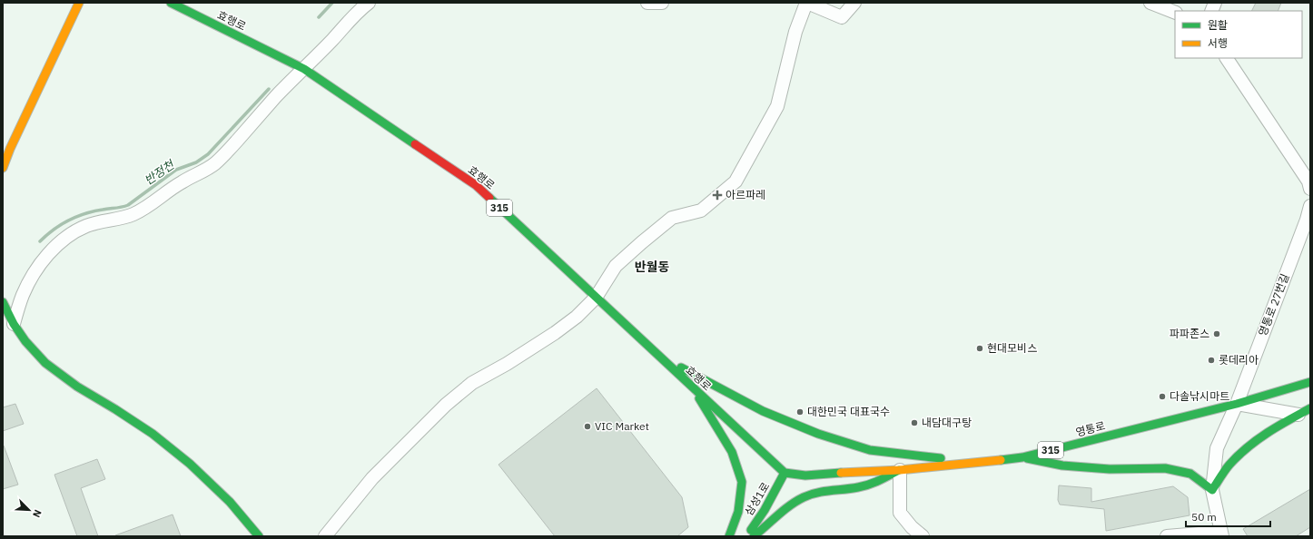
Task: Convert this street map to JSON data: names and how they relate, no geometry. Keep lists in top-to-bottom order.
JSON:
{
  "streets": {
    "main road": [
      "효행로",
      "315",
      "영통로",
      "삼성1로"
    ],
    "street": ["영통로 27번길"]
  },
  "crossings": [
    ["효행로", "315"],
    ["효행로", "영통로"],
    ["효행로", "삼성1로"],
    ["315", "영통로"],
    ["영통로 27번길", "영통로"],
    ["영통로", "삼성1로"]
  ],
  "districts": ["반월동"],
  "water": ["반정천"],
  "places": {
    "health": ["아르파레"],
    "other": [
      "파파존스",
      "현대모비스",
      "롯데리아",
      "다솔낚시마트",
      "대한민국 대표국수",
      "내담대구탕",
      "VIC Market"
    ]
  },
  "legend": ["원활", "서행"],
  "scale_bar": "50 m",
  "north": "bottom right"
}
